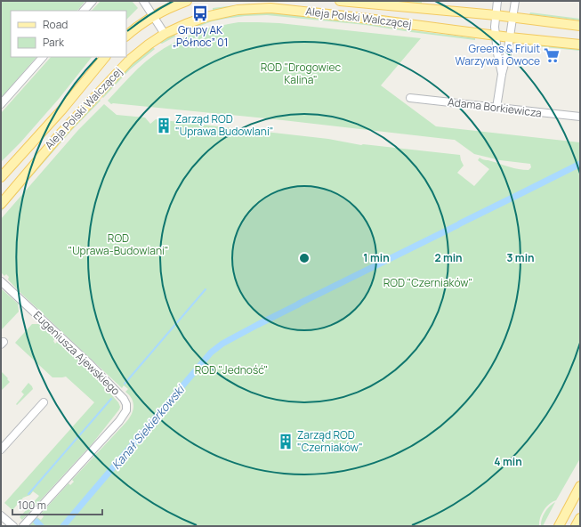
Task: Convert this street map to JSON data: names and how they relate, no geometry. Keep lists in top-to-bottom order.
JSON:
{
  "streets": {
    "main road": ["Aleja Polski Walczącej"],
    "street": ["Adama Borkiewicza", "Eugeniusza Ajewskiego"]
  },
  "water": ["Kanał Siekierkowski"],
  "parks": [
    "ROD \"Drogowiec Kalina\"",
    "ROD \"Uprawa-Budowlani\"",
    "ROD \"Czerniaków\"",
    "ROD \"Jedność\""
  ],
  "places": {
    "bus stop": ["Grupy AK „Północ” 01"],
    "supermarket": ["Greens & Friuit Warzywa i Owoce"],
    "building": ["Zarząd ROD \"Uprawa Budowlani\"", "Zarząd ROD \"Czerniaków\""]
  },
  "legend": ["Road", "Park"],
  "scale_bar": "100 m",
  "rings": [
    "1 min",
    "2 min",
    "3 min",
    "4 min"
  ]
}
